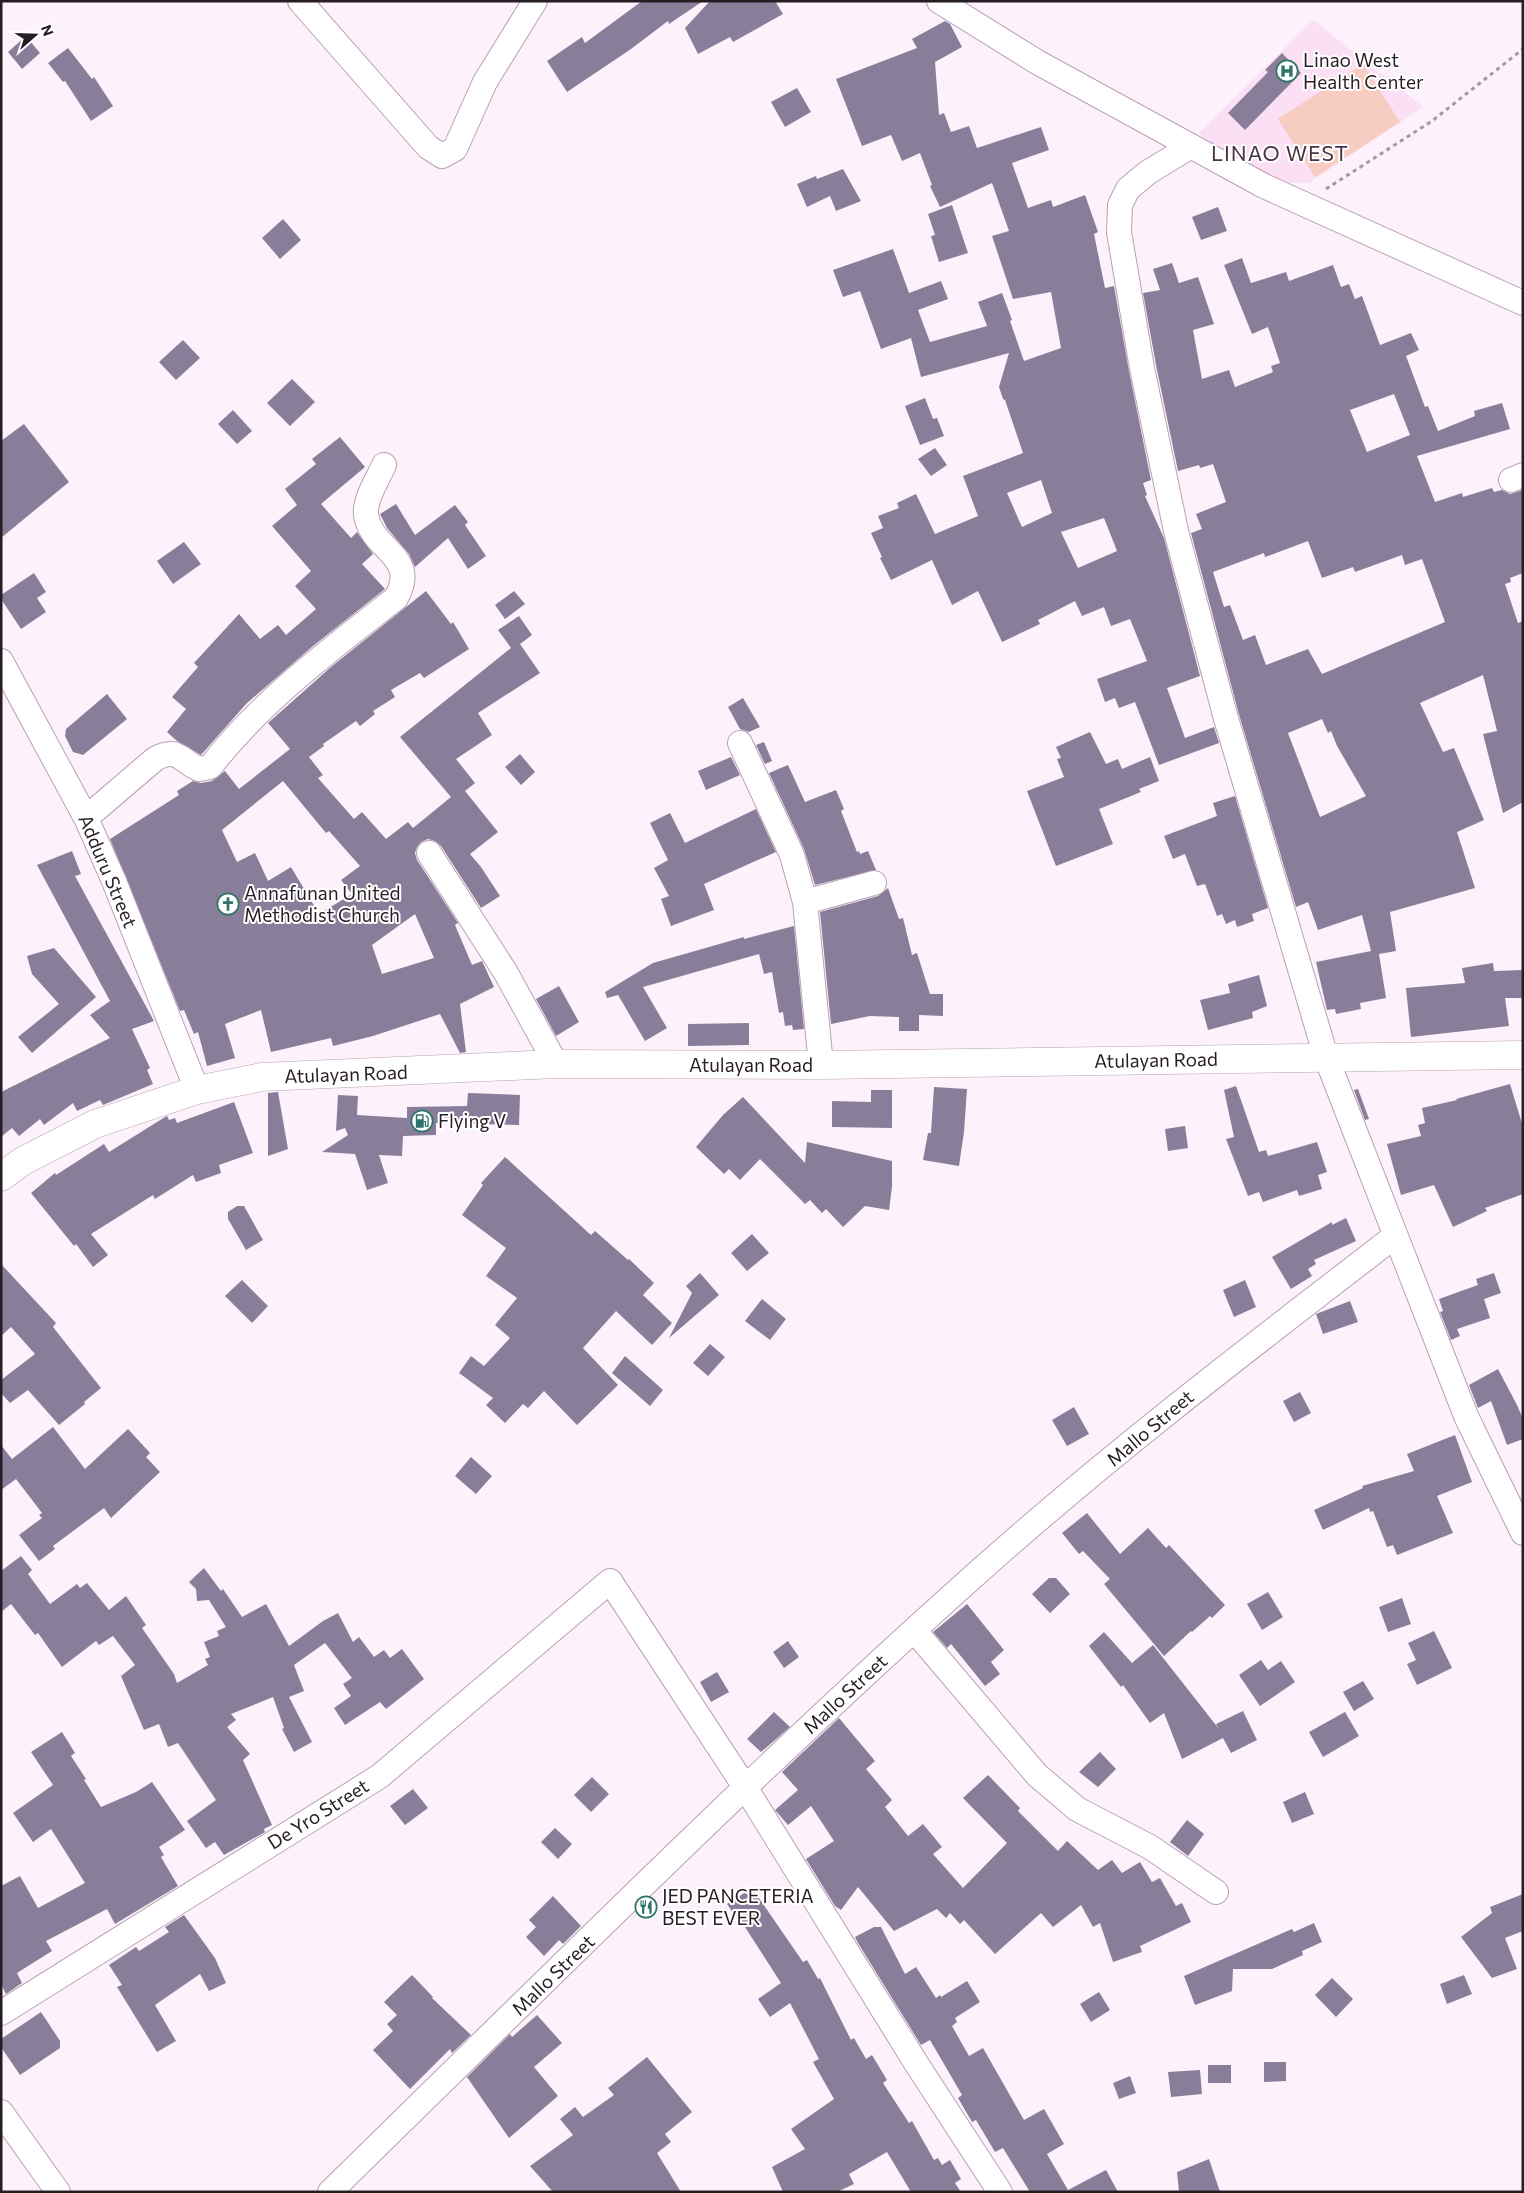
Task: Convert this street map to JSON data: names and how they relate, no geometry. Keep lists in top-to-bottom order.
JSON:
{
  "streets": {
    "main road": ["Atulayan Road"],
    "street": ["Adduru Street", "Mallo Street", "De Yro Street"]
  },
  "crossings": [
    ["Adduru Street", "Atulayan Road"],
    ["Mallo Street", "De Yro Street"]
  ],
  "districts": ["LINAO WEST"],
  "places": {
    "hospital": ["Linao West Health Center"],
    "church": ["Annafunan United Methodist Church"],
    "fuel station": ["Flying V"],
    "restaurant": ["JED PANCETERIA BEST EVER"]
  },
  "north": "right"
}
